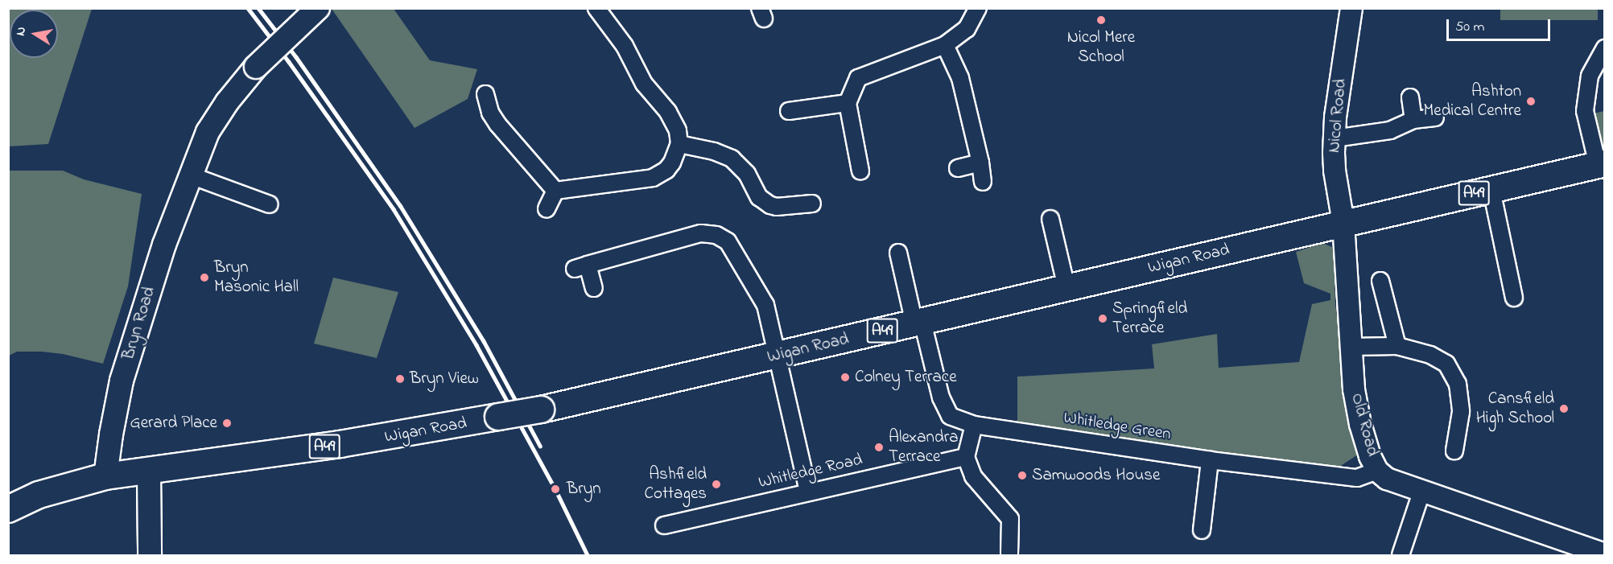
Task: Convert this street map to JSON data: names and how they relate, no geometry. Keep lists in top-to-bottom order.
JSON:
{
  "streets": {
    "main road": ["A49", "Wigan Road", "Bryn Road"],
    "street": [
      "Nicol Road",
      "Old Road",
      "Whitledge Green",
      "Whitledge Road"
    ]
  },
  "crossings": [
    ["Nicol Road", "Wigan Road"],
    ["Nicol Road", "Old Road"],
    ["Wigan Road", "Bryn Road"],
    ["Wigan Road", "Old Road"],
    ["Wigan Road", "Whitledge Green"],
    ["Old Road", "Whitledge Green"]
  ],
  "places": [
    "Nicol Mere School",
    "Ashton Medical Centre",
    "Bryn Masonic Hall",
    "Springfield Terrace",
    "Colney Terrace",
    "Bryn View",
    "Cansfield High School",
    "Gerard Place",
    "Alexandra Terrace",
    "Samwoods House",
    "Ashfield Cottages",
    "Bryn"
  ],
  "scale_bar": "50 m",
  "north": "left"
}
